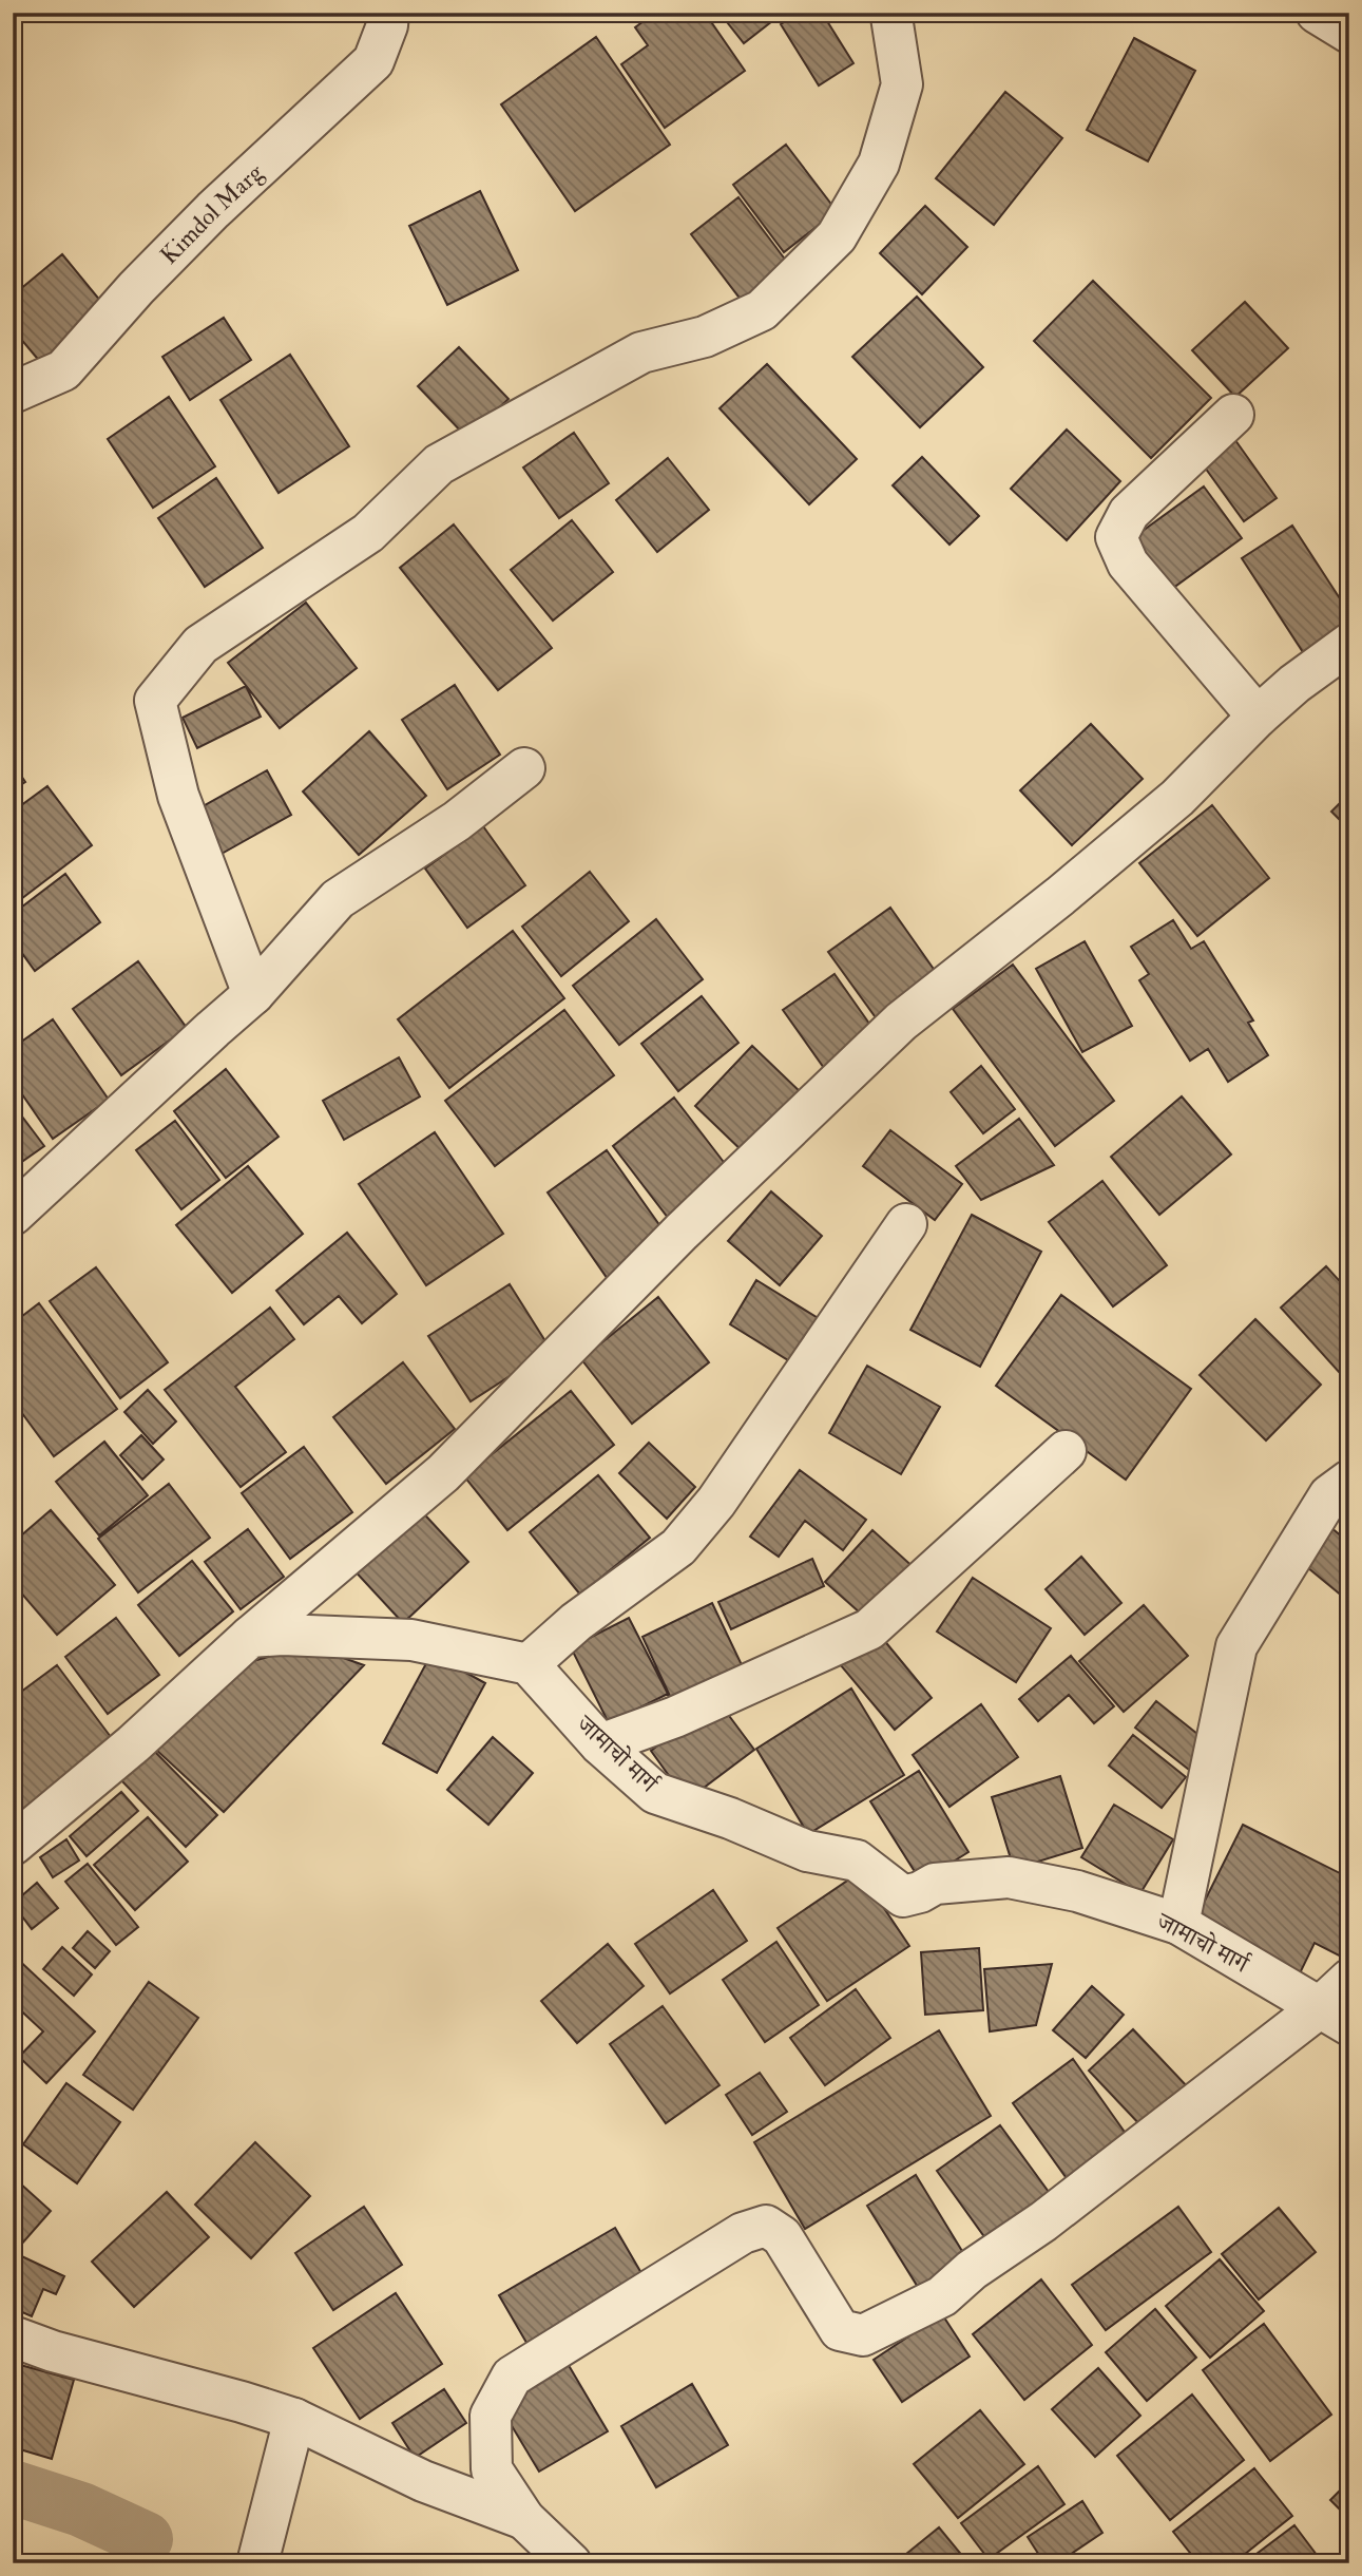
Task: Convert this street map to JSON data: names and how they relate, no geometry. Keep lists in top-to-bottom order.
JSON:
{
  "streets": {
    "street": ["Kimdol Marg", "जामाचो मार्ग"]
  }
}
